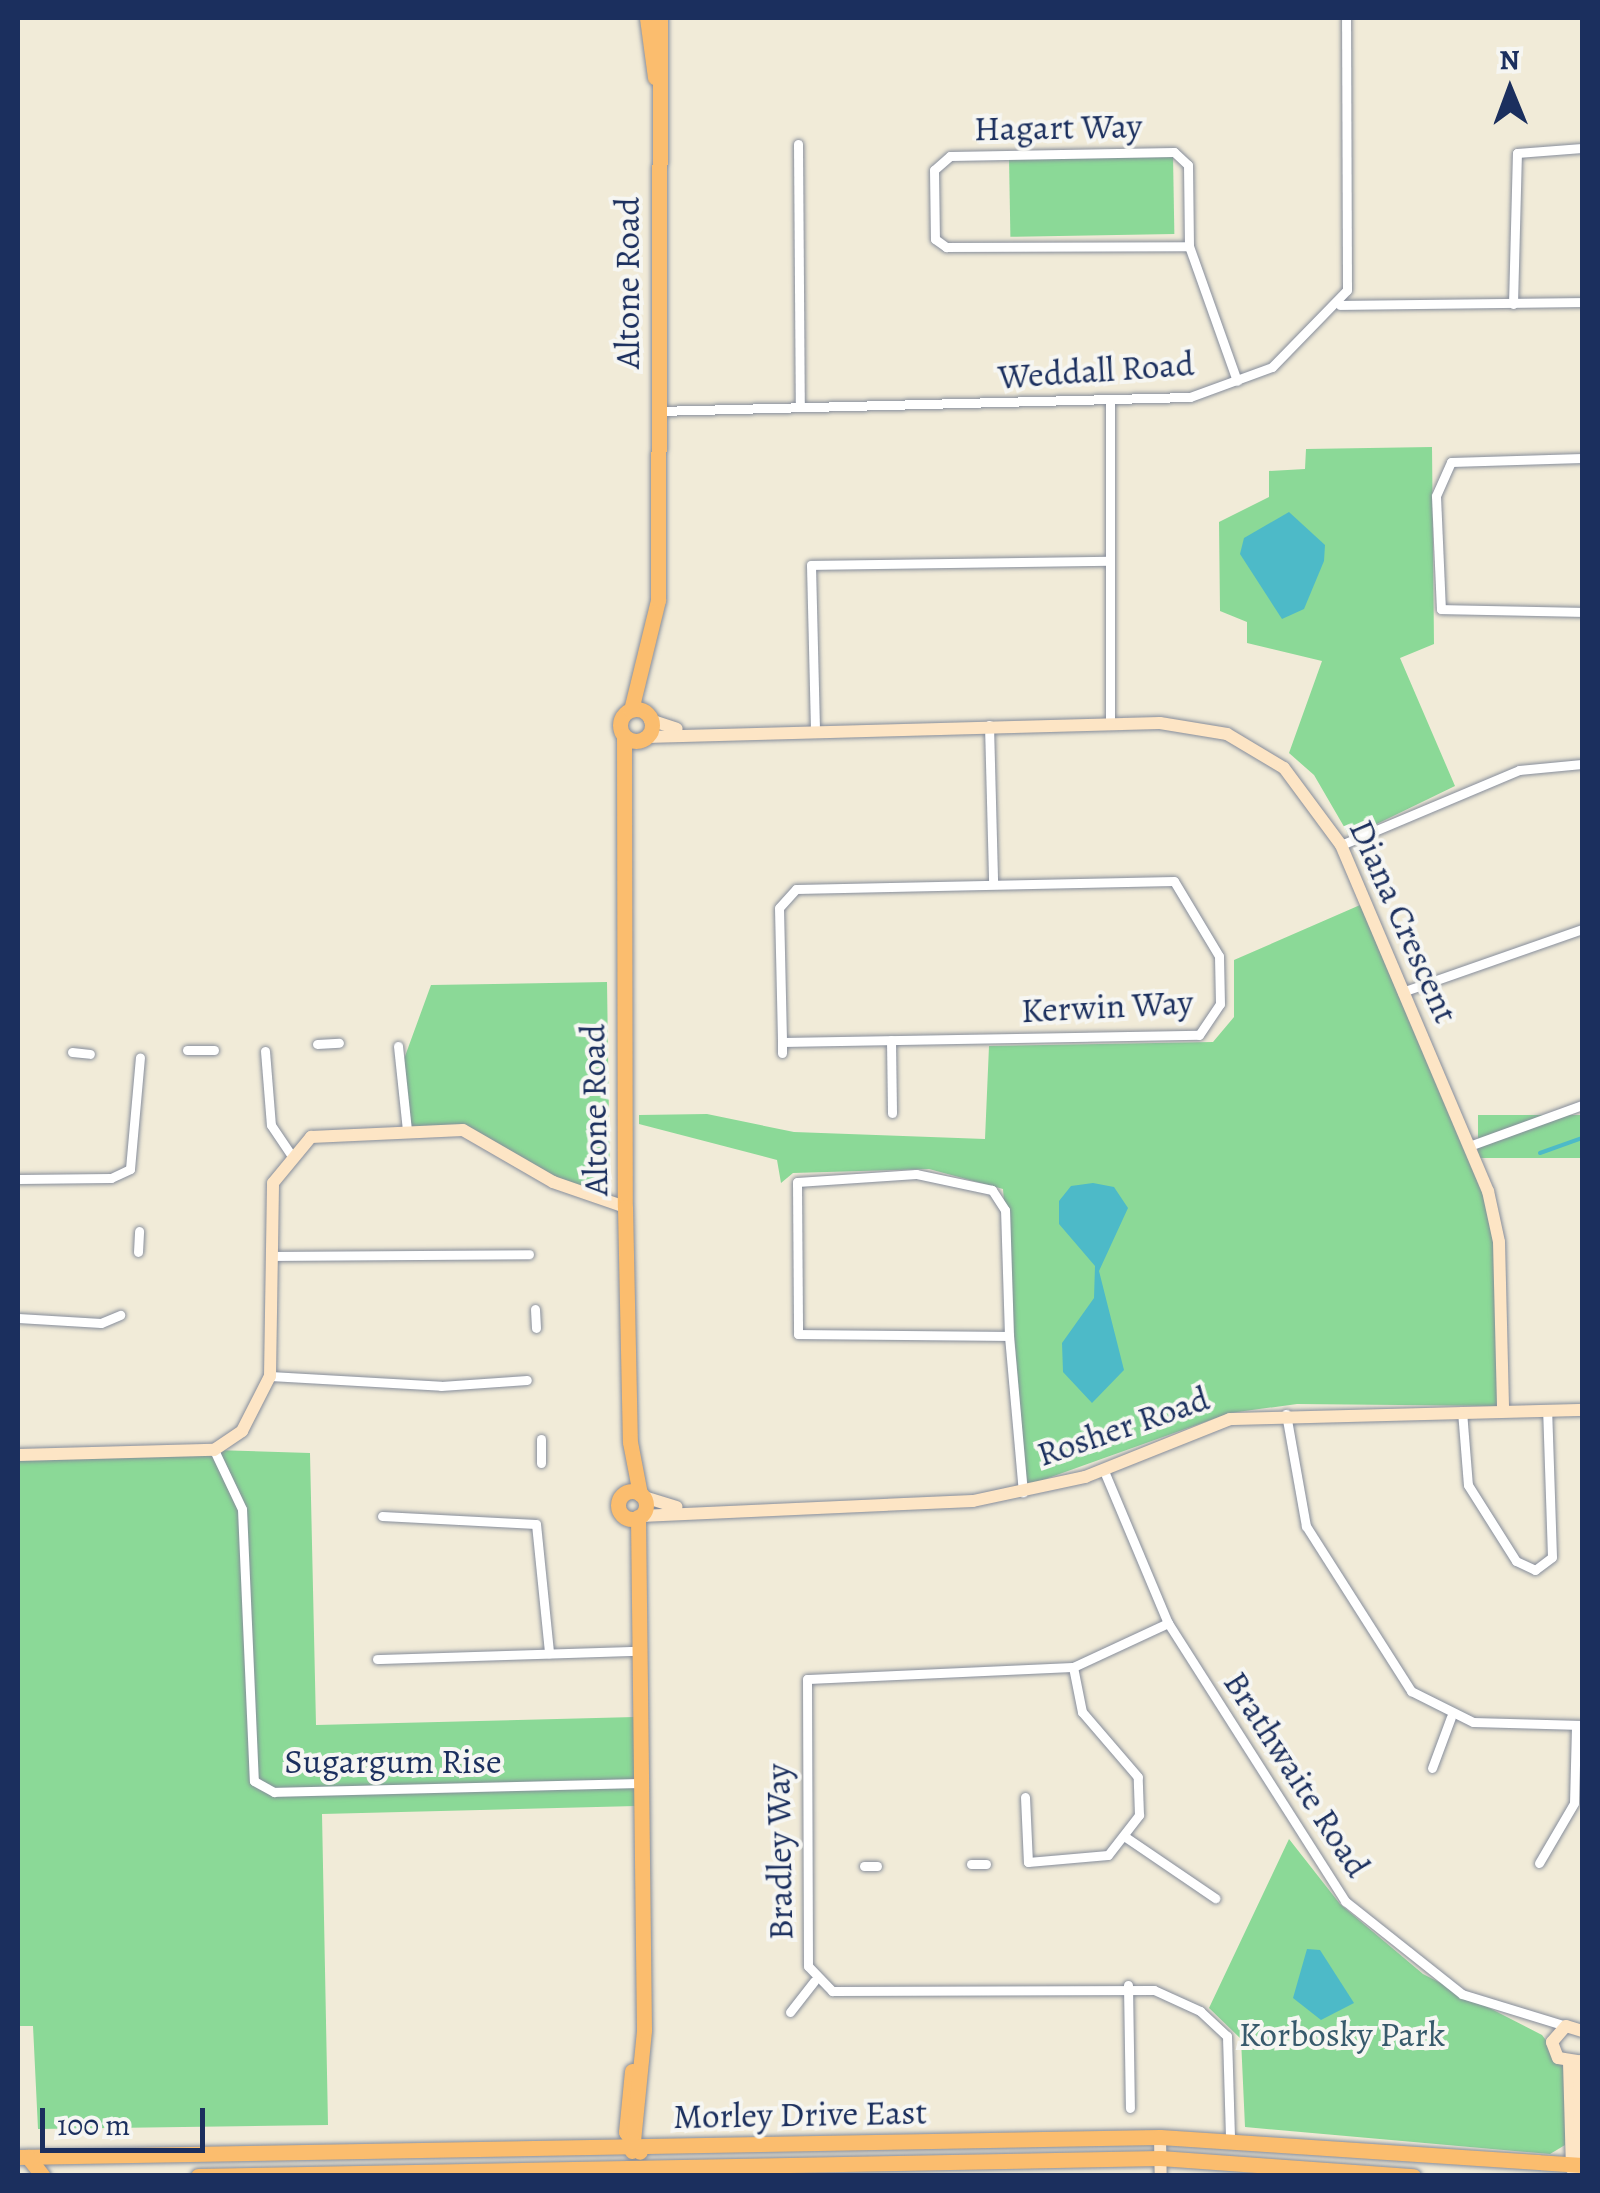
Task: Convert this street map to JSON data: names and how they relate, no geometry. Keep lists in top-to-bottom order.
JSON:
{
  "streets": {
    "main road": ["Altone Road", "Morley Drive East"],
    "street": [
      "Hagart Way",
      "Weddall Road",
      "Diana Crescent",
      "Kerwin Way",
      "Rosher Road",
      "Sugargum Rise",
      "Brathwaite Road",
      "Bradley Way"
    ]
  },
  "crossings": [
    ["Hagart Way", "Weddall Road"],
    ["Altone Road", "Weddall Road"],
    ["Altone Road", "Diana Crescent"],
    ["Altone Road", "Rosher Road"],
    ["Diana Crescent", "Rosher Road"],
    ["Rosher Road", "Brathwaite Road"],
    ["Brathwaite Road", "Bradley Way"],
    ["Bradley Way", "Morley Drive East"]
  ],
  "parks": ["Korbosky Park"],
  "scale_bar": "100 m",
  "north": "top"
}
